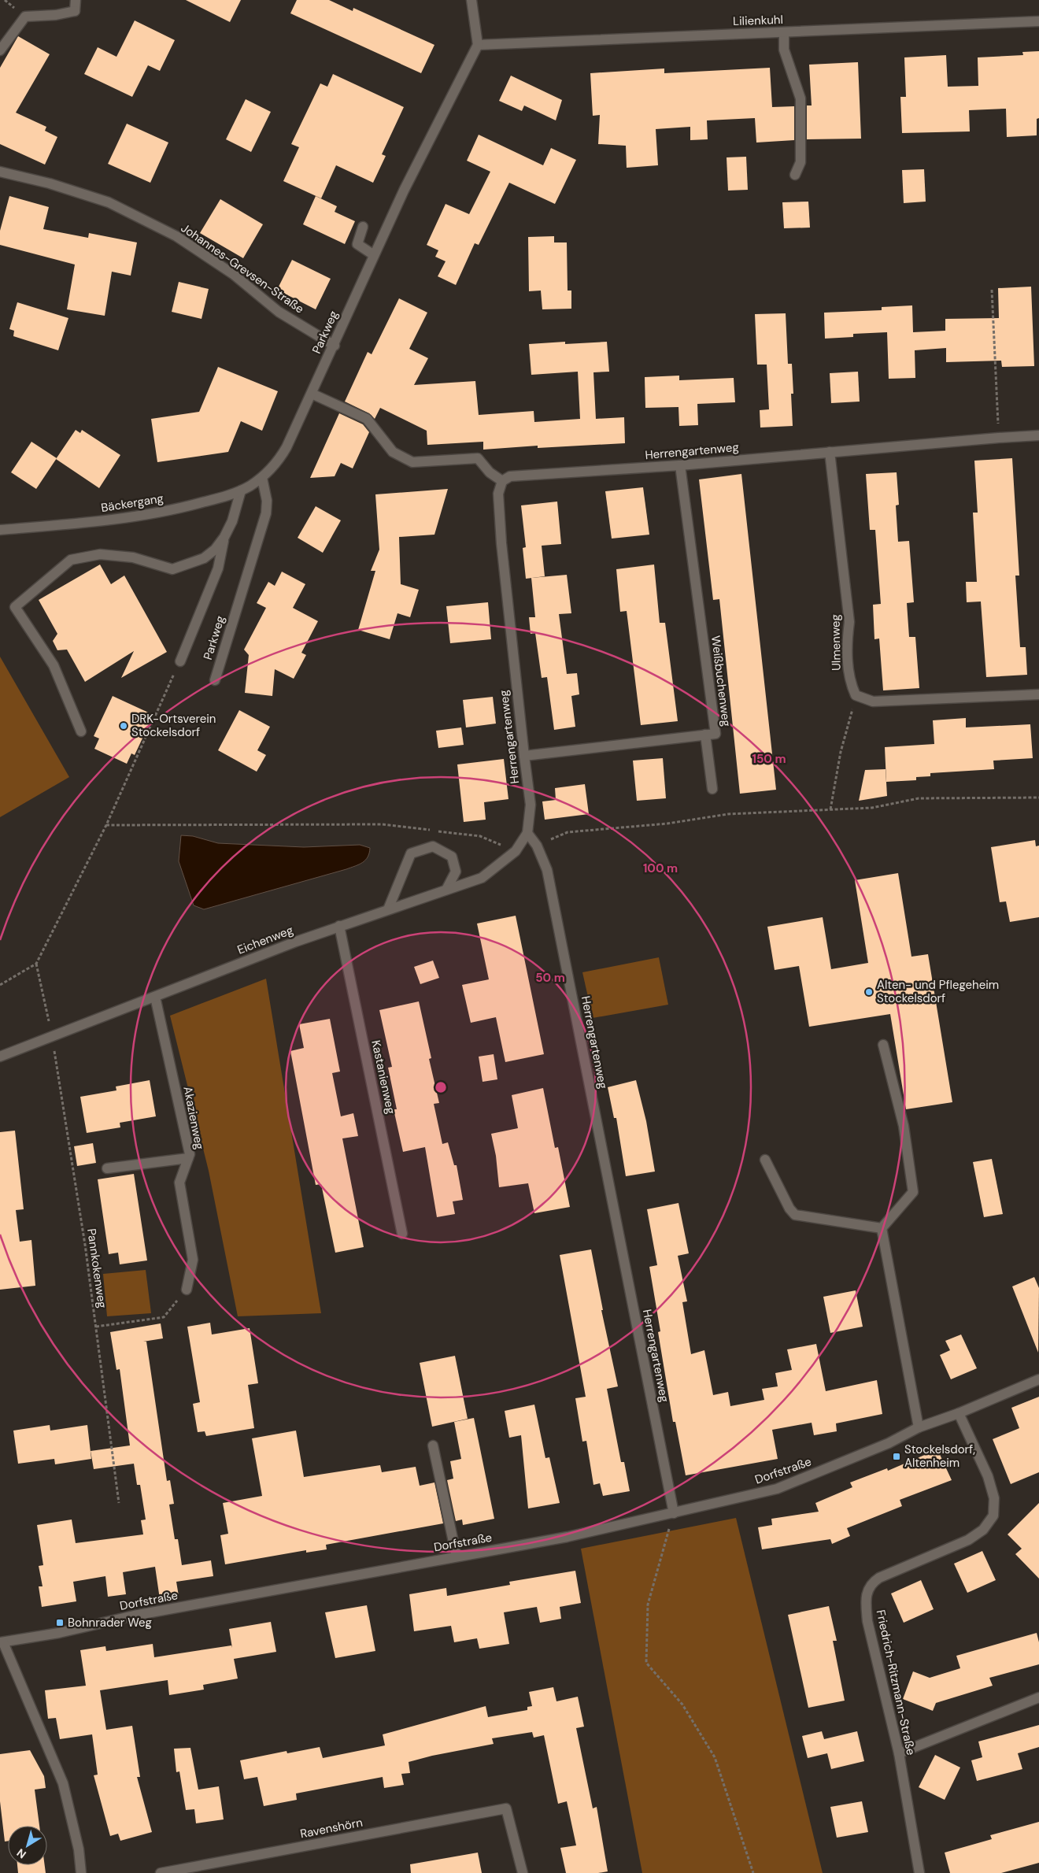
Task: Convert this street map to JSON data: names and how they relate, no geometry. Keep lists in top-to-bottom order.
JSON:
{
  "streets": {
    "street": [
      "Lilienkuhl",
      "Johannes-Grevsen-Straße",
      "Parkweg",
      "Herrengartenweg",
      "Bäckergang",
      "Ulmenweg",
      "Weißbuchenweg",
      "Eichenweg",
      "Kastanienweg",
      "Akazienweg",
      "Dorfstraße",
      "Friedrich-Ritzmann-Straße",
      "Ravenshörn"
    ],
    "path": ["Pannkokenweg"]
  },
  "crossings": [
    ["Lilienkuhl", "Parkweg"],
    ["Johannes-Grevsen-Straße", "Parkweg"],
    ["Parkweg", "Bäckergang"],
    ["Herrengartenweg", "Ulmenweg"],
    ["Herrengartenweg", "Weißbuchenweg"],
    ["Herrengartenweg", "Eichenweg"],
    ["Herrengartenweg", "Dorfstraße"],
    ["Eichenweg", "Kastanienweg"],
    ["Eichenweg", "Akazienweg"],
    ["Eichenweg", "Pannkokenweg"],
    ["Dorfstraße", "Friedrich-Ritzmann-Straße"]
  ],
  "places": {
    "other": ["DRK-Ortsverein Stockelsdorf", "Alten- und Pflegeheim Stockelsdorf"],
    "transit": ["Stockelsdorf, Altenheim", "Bohnrader Weg"]
  },
  "north": "bottom left",
  "rings": ["150 m", "100 m", "50 m"]
}
